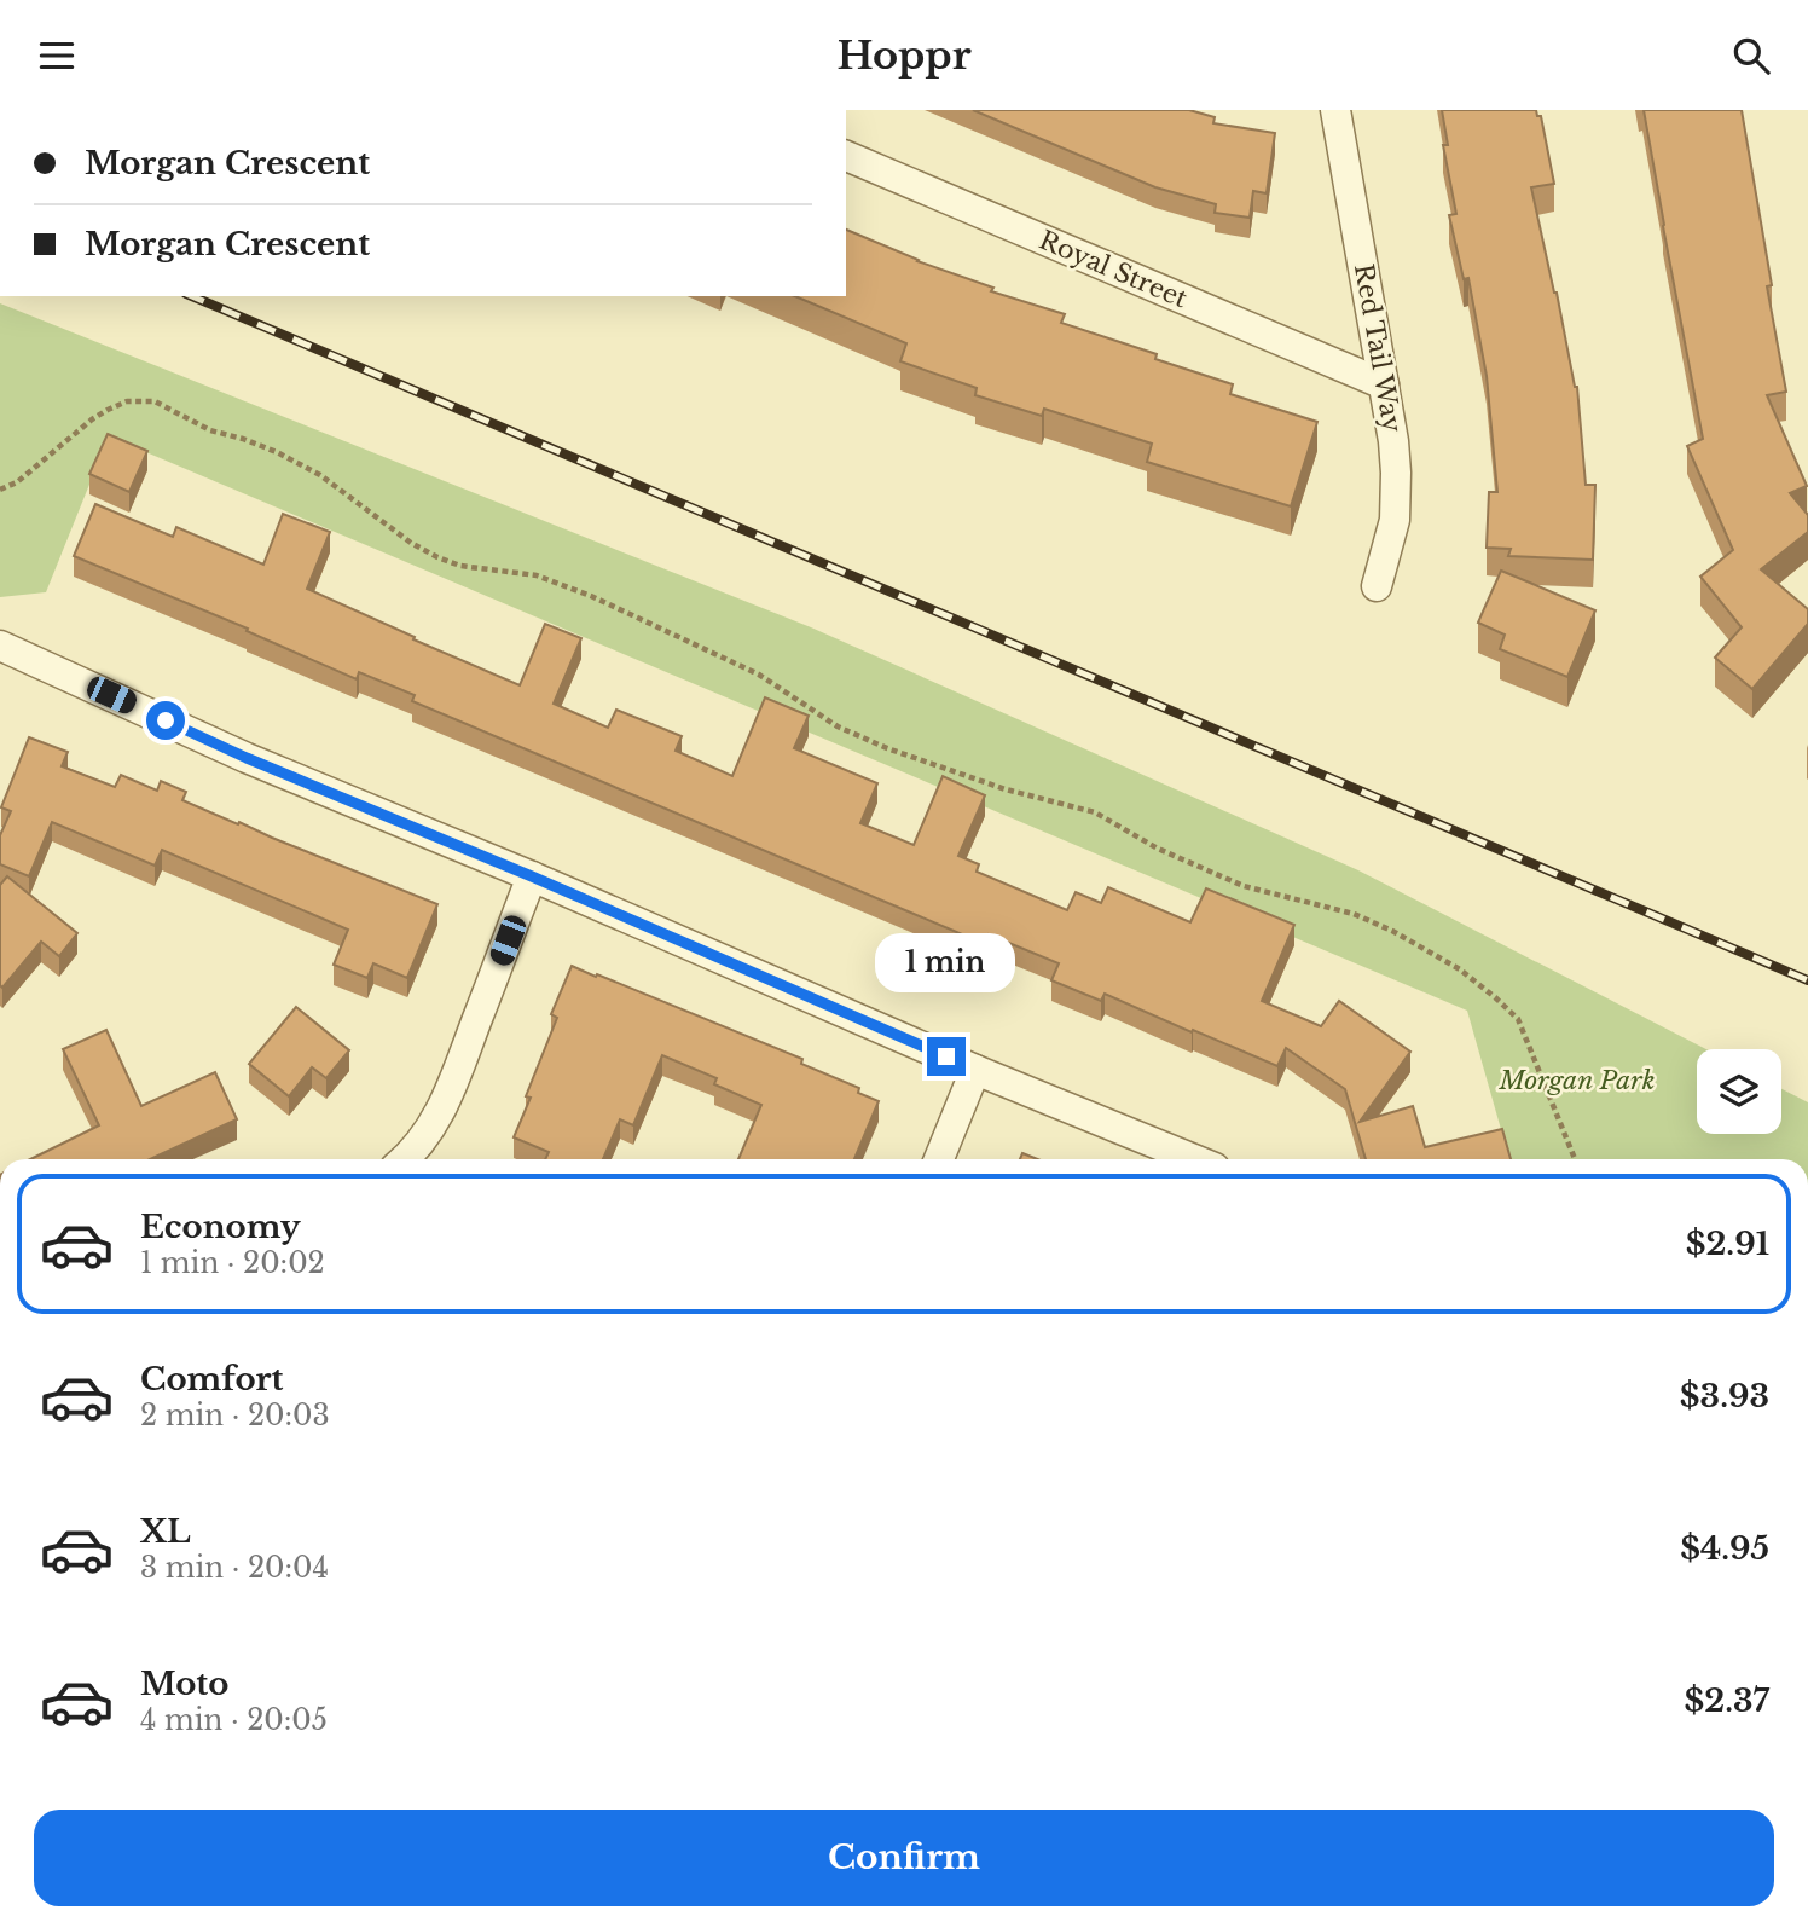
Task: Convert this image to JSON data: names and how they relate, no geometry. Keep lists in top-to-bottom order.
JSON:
{
  "streets": {
    "street": ["Royal Street", "Red Tail Way"]
  },
  "crossings": [
    ["Royal Street", "Red Tail Way"]
  ],
  "parks": ["Morgan Park"],
  "page": {
    "header": "Hoppr",
    "banner": ["Morgan Crescent", "Morgan Crescent"],
    "bubble": "1 min",
    "list": [
      {
        "name": "Economy",
        "note": "1 min · 20:02",
        "value": "$2.91"
      },
      {
        "name": "Comfort",
        "note": "2 min · 20:03",
        "value": "$3.93"
      },
      {
        "name": "XL",
        "note": "3 min · 20:04",
        "value": "$4.95"
      },
      {
        "name": "Moto",
        "note": "4 min · 20:05",
        "value": "$2.37"
      }
    ],
    "buttons": "Confirm"
  }
}
